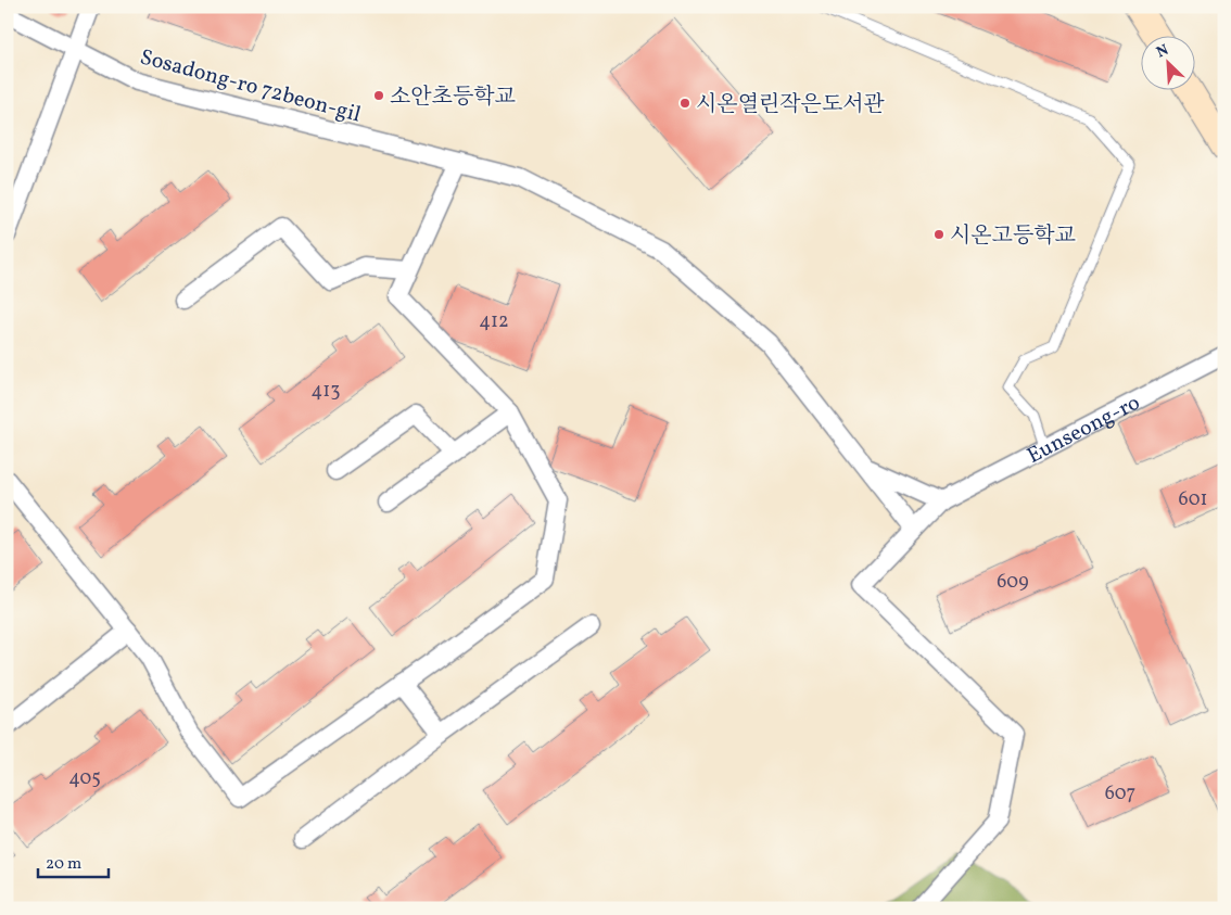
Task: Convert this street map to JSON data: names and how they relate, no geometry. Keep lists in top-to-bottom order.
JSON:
{
  "streets": {
    "street": ["Sosadong-ro 72beon-gil", "Eunseong-ro"]
  },
  "crossings": [
    ["Sosadong-ro 72beon-gil", "Eunseong-ro"]
  ],
  "places": ["소안초등학교", "시온열린작은도서관", "시온고등학교"],
  "house_numbers": [
    "412",
    "413",
    "601",
    "609",
    "405",
    "607"
  ],
  "scale_bar": "20 m",
  "north": "top left"
}
